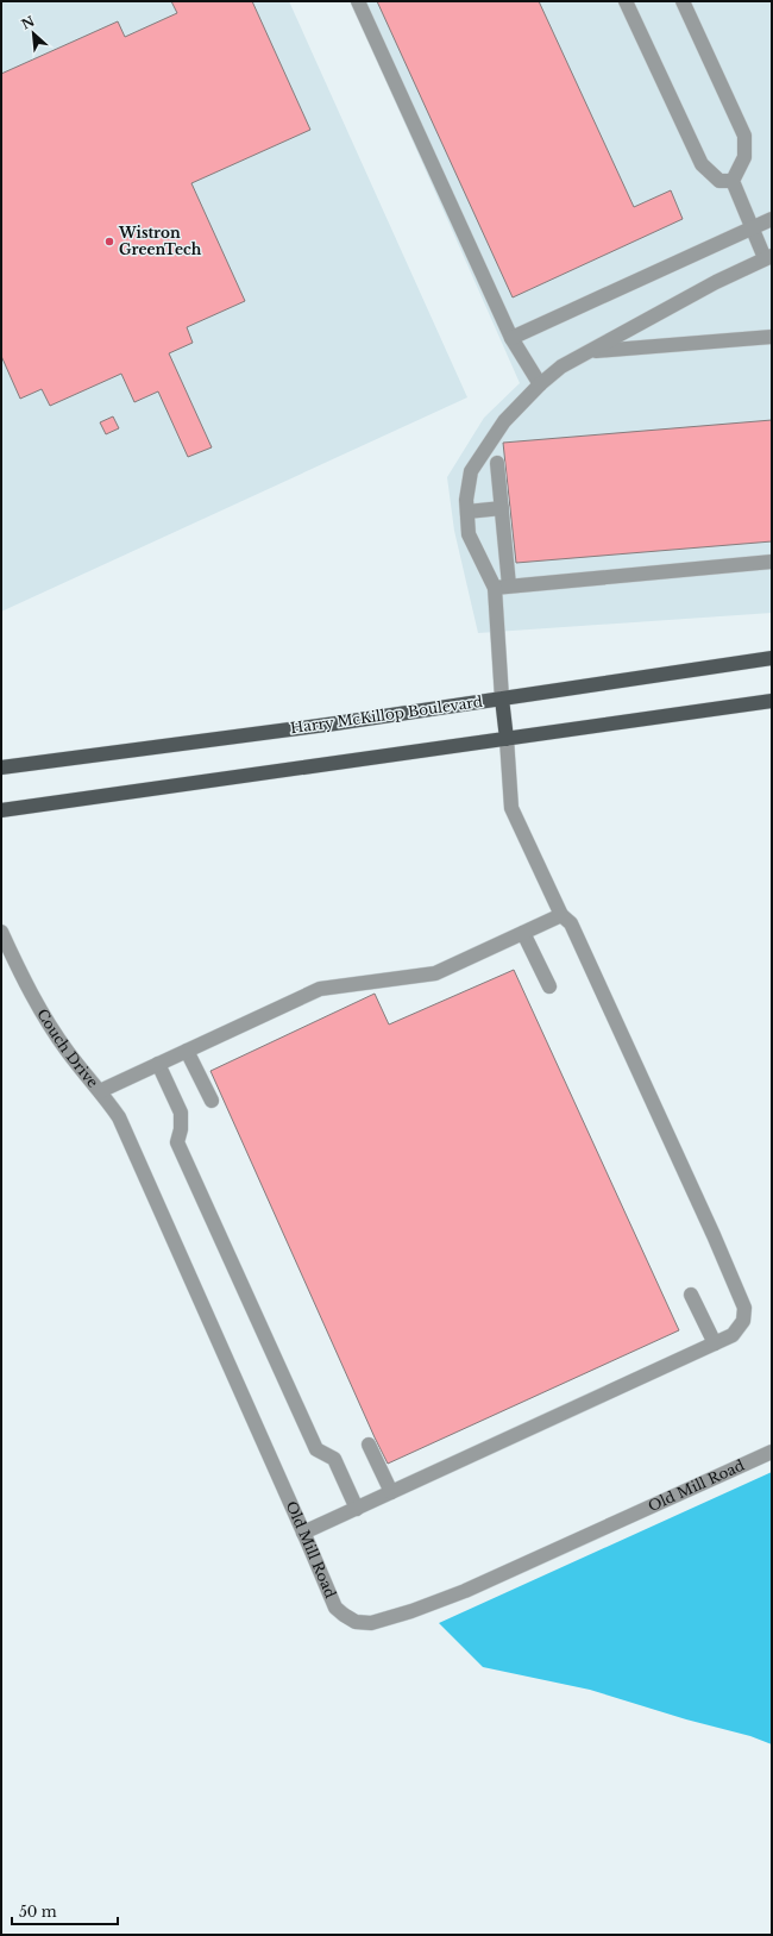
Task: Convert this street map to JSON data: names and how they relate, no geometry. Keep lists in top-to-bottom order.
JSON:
{
  "streets": {
    "main road": ["Harry McKillop Boulevard"],
    "street": ["Couch Drive", "Old Mill Road"]
  },
  "crossings": [
    ["Couch Drive", "Old Mill Road"]
  ],
  "places": ["Wistron GreenTech"],
  "scale_bar": "50 m",
  "north": "top left"
}
